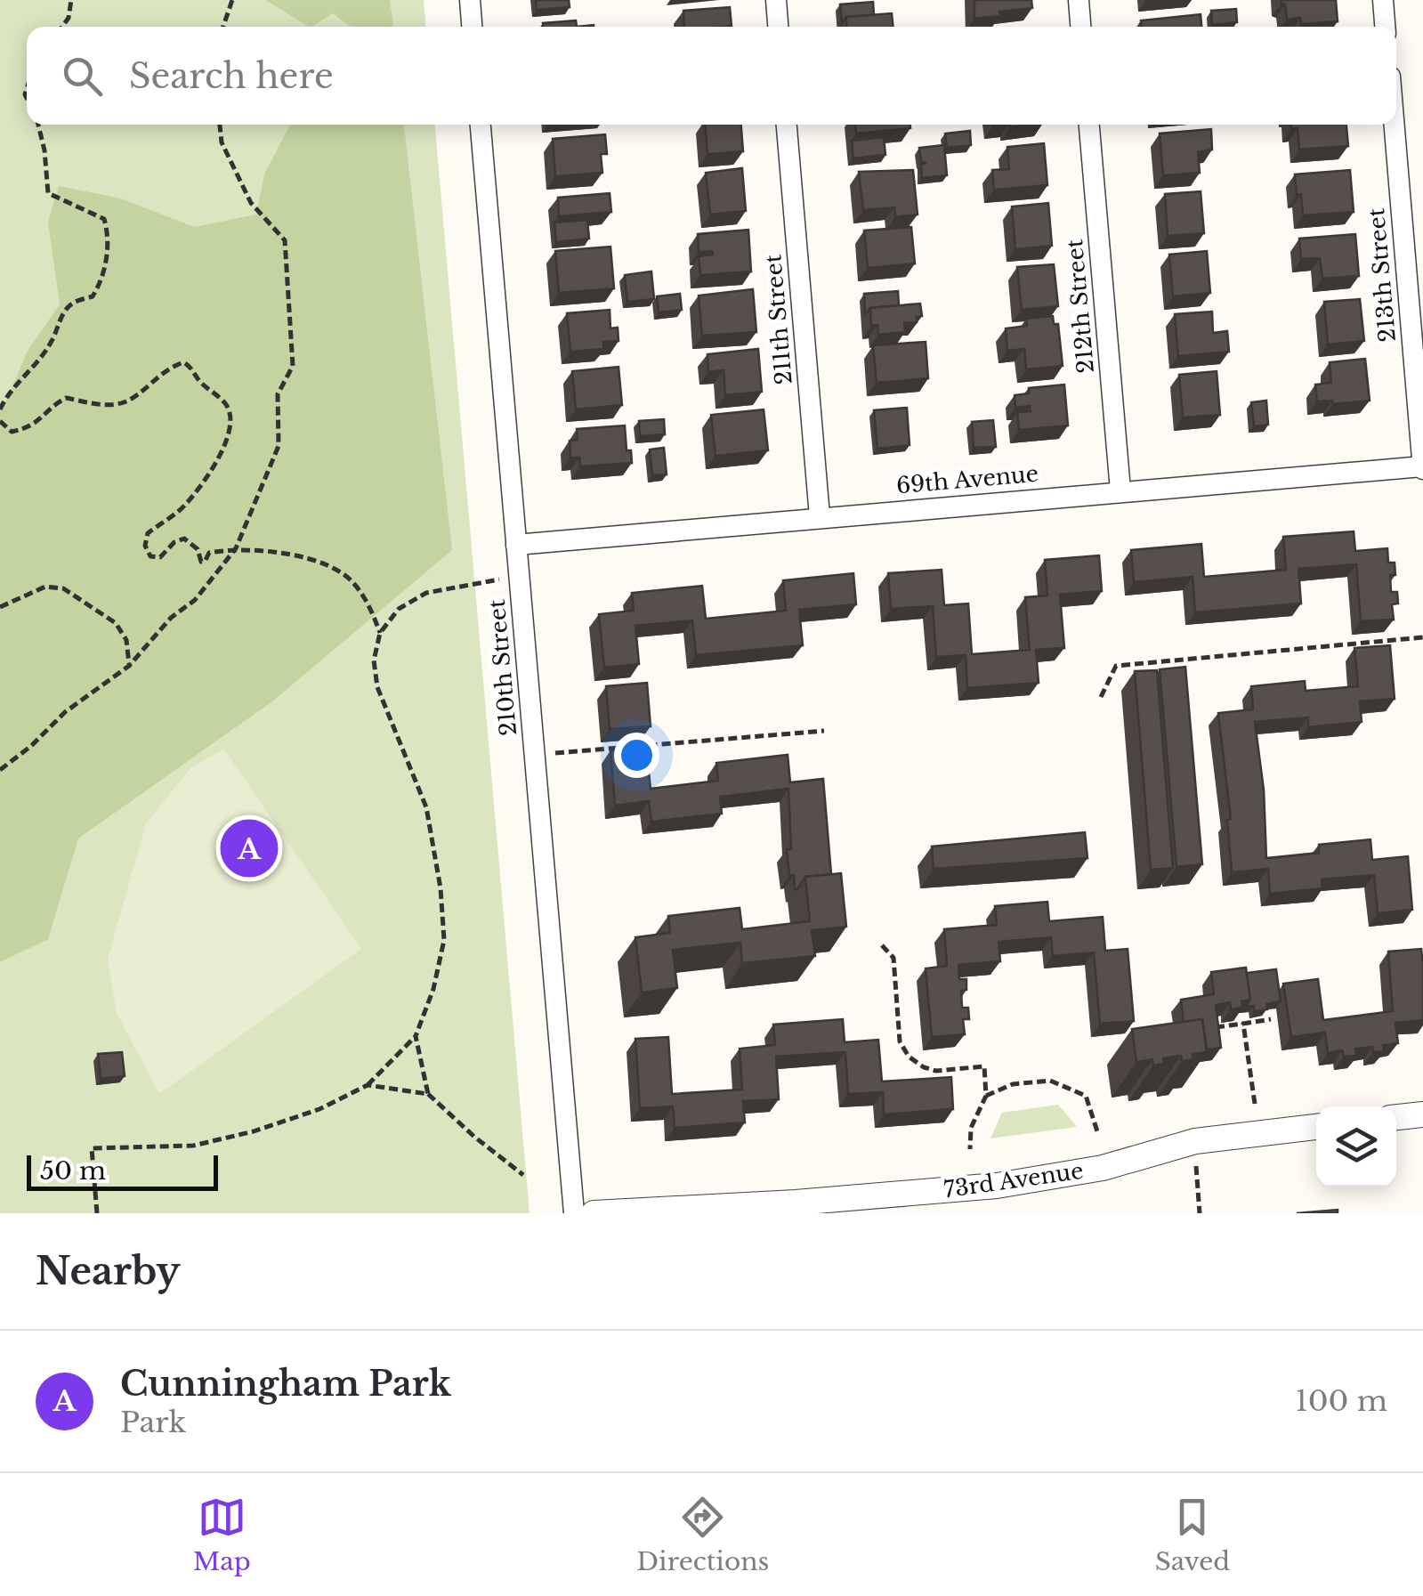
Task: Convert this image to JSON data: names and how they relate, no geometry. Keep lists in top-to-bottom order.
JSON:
{
  "streets": {
    "street": [
      "213th Street",
      "212th Street",
      "211th Street",
      "69th Avenue",
      "210th Street",
      "73rd Avenue"
    ]
  },
  "crossings": [
    ["213th Street", "69th Avenue"],
    ["212th Street", "69th Avenue"],
    ["211th Street", "69th Avenue"],
    ["69th Avenue", "210th Street"]
  ],
  "scale_bar": "50 m",
  "page": {
    "search": "Search here",
    "pins": "A",
    "scale": "50 m",
    "heading": "Nearby",
    "list": [
      {
        "mark": "A",
        "name": "Cunningham Park",
        "note": "Park",
        "value": "100 m"
      }
    ],
    "nav": ["Map", "Directions", "Saved"]
  }
}
